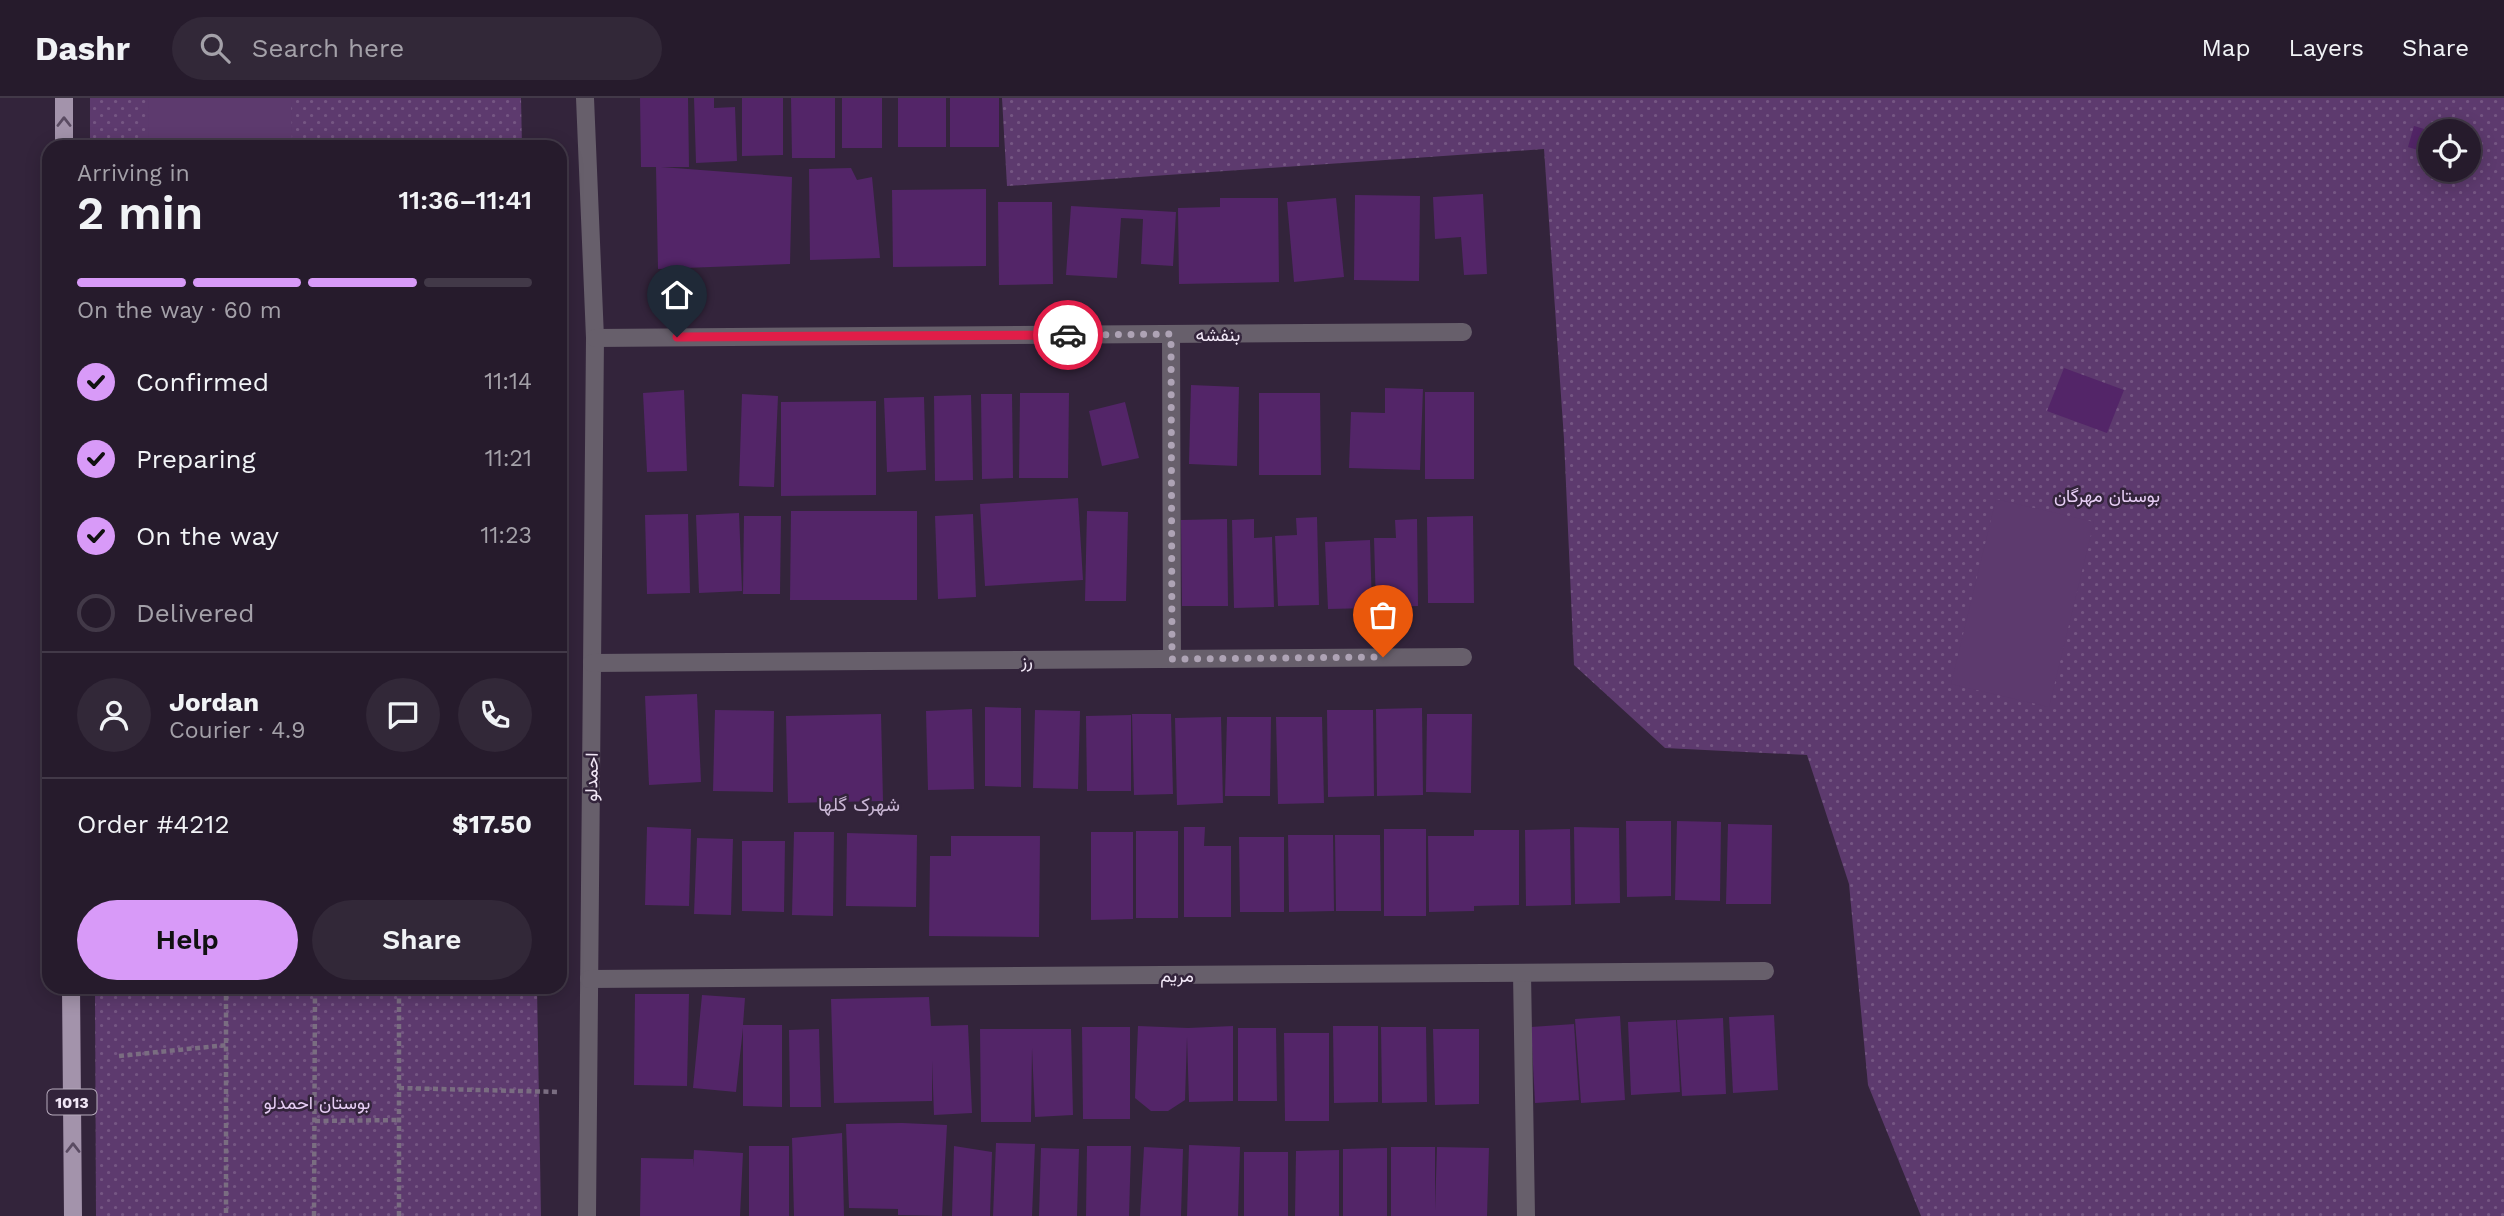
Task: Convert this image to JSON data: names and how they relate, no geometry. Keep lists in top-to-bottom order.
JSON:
{
  "streets": {
    "main road": ["1013"],
    "street": [
      "بنفشه",
      "رز",
      "احمدلو",
      "مریم"
    ]
  },
  "crossings": [
    ["بنفشه", "احمدلو"],
    ["رز", "احمدلو"],
    ["احمدلو", "مریم"]
  ],
  "districts": ["شهرک گلها"],
  "parks": ["بوستان مهرگان", "بوستان احمدلو"],
  "page": {
    "header": "Dashr",
    "search": "Search here",
    "nav": ["Map", "Layers", "Share"],
    "heading": ["2 min", "Arriving in", "11:36–11:41"],
    "panel": [
      "Jordan",
      "Courier · 4.9",
      "Order #4212",
      "$17.50"
    ],
    "bar": "On the way · 60 m",
    "list": [
      ["Confirmed", "11:14"],
      ["Preparing", "11:21"],
      ["On the way", "11:23"],
      "Delivered"
    ],
    "buttons": ["Help", "Share"]
  }
}
